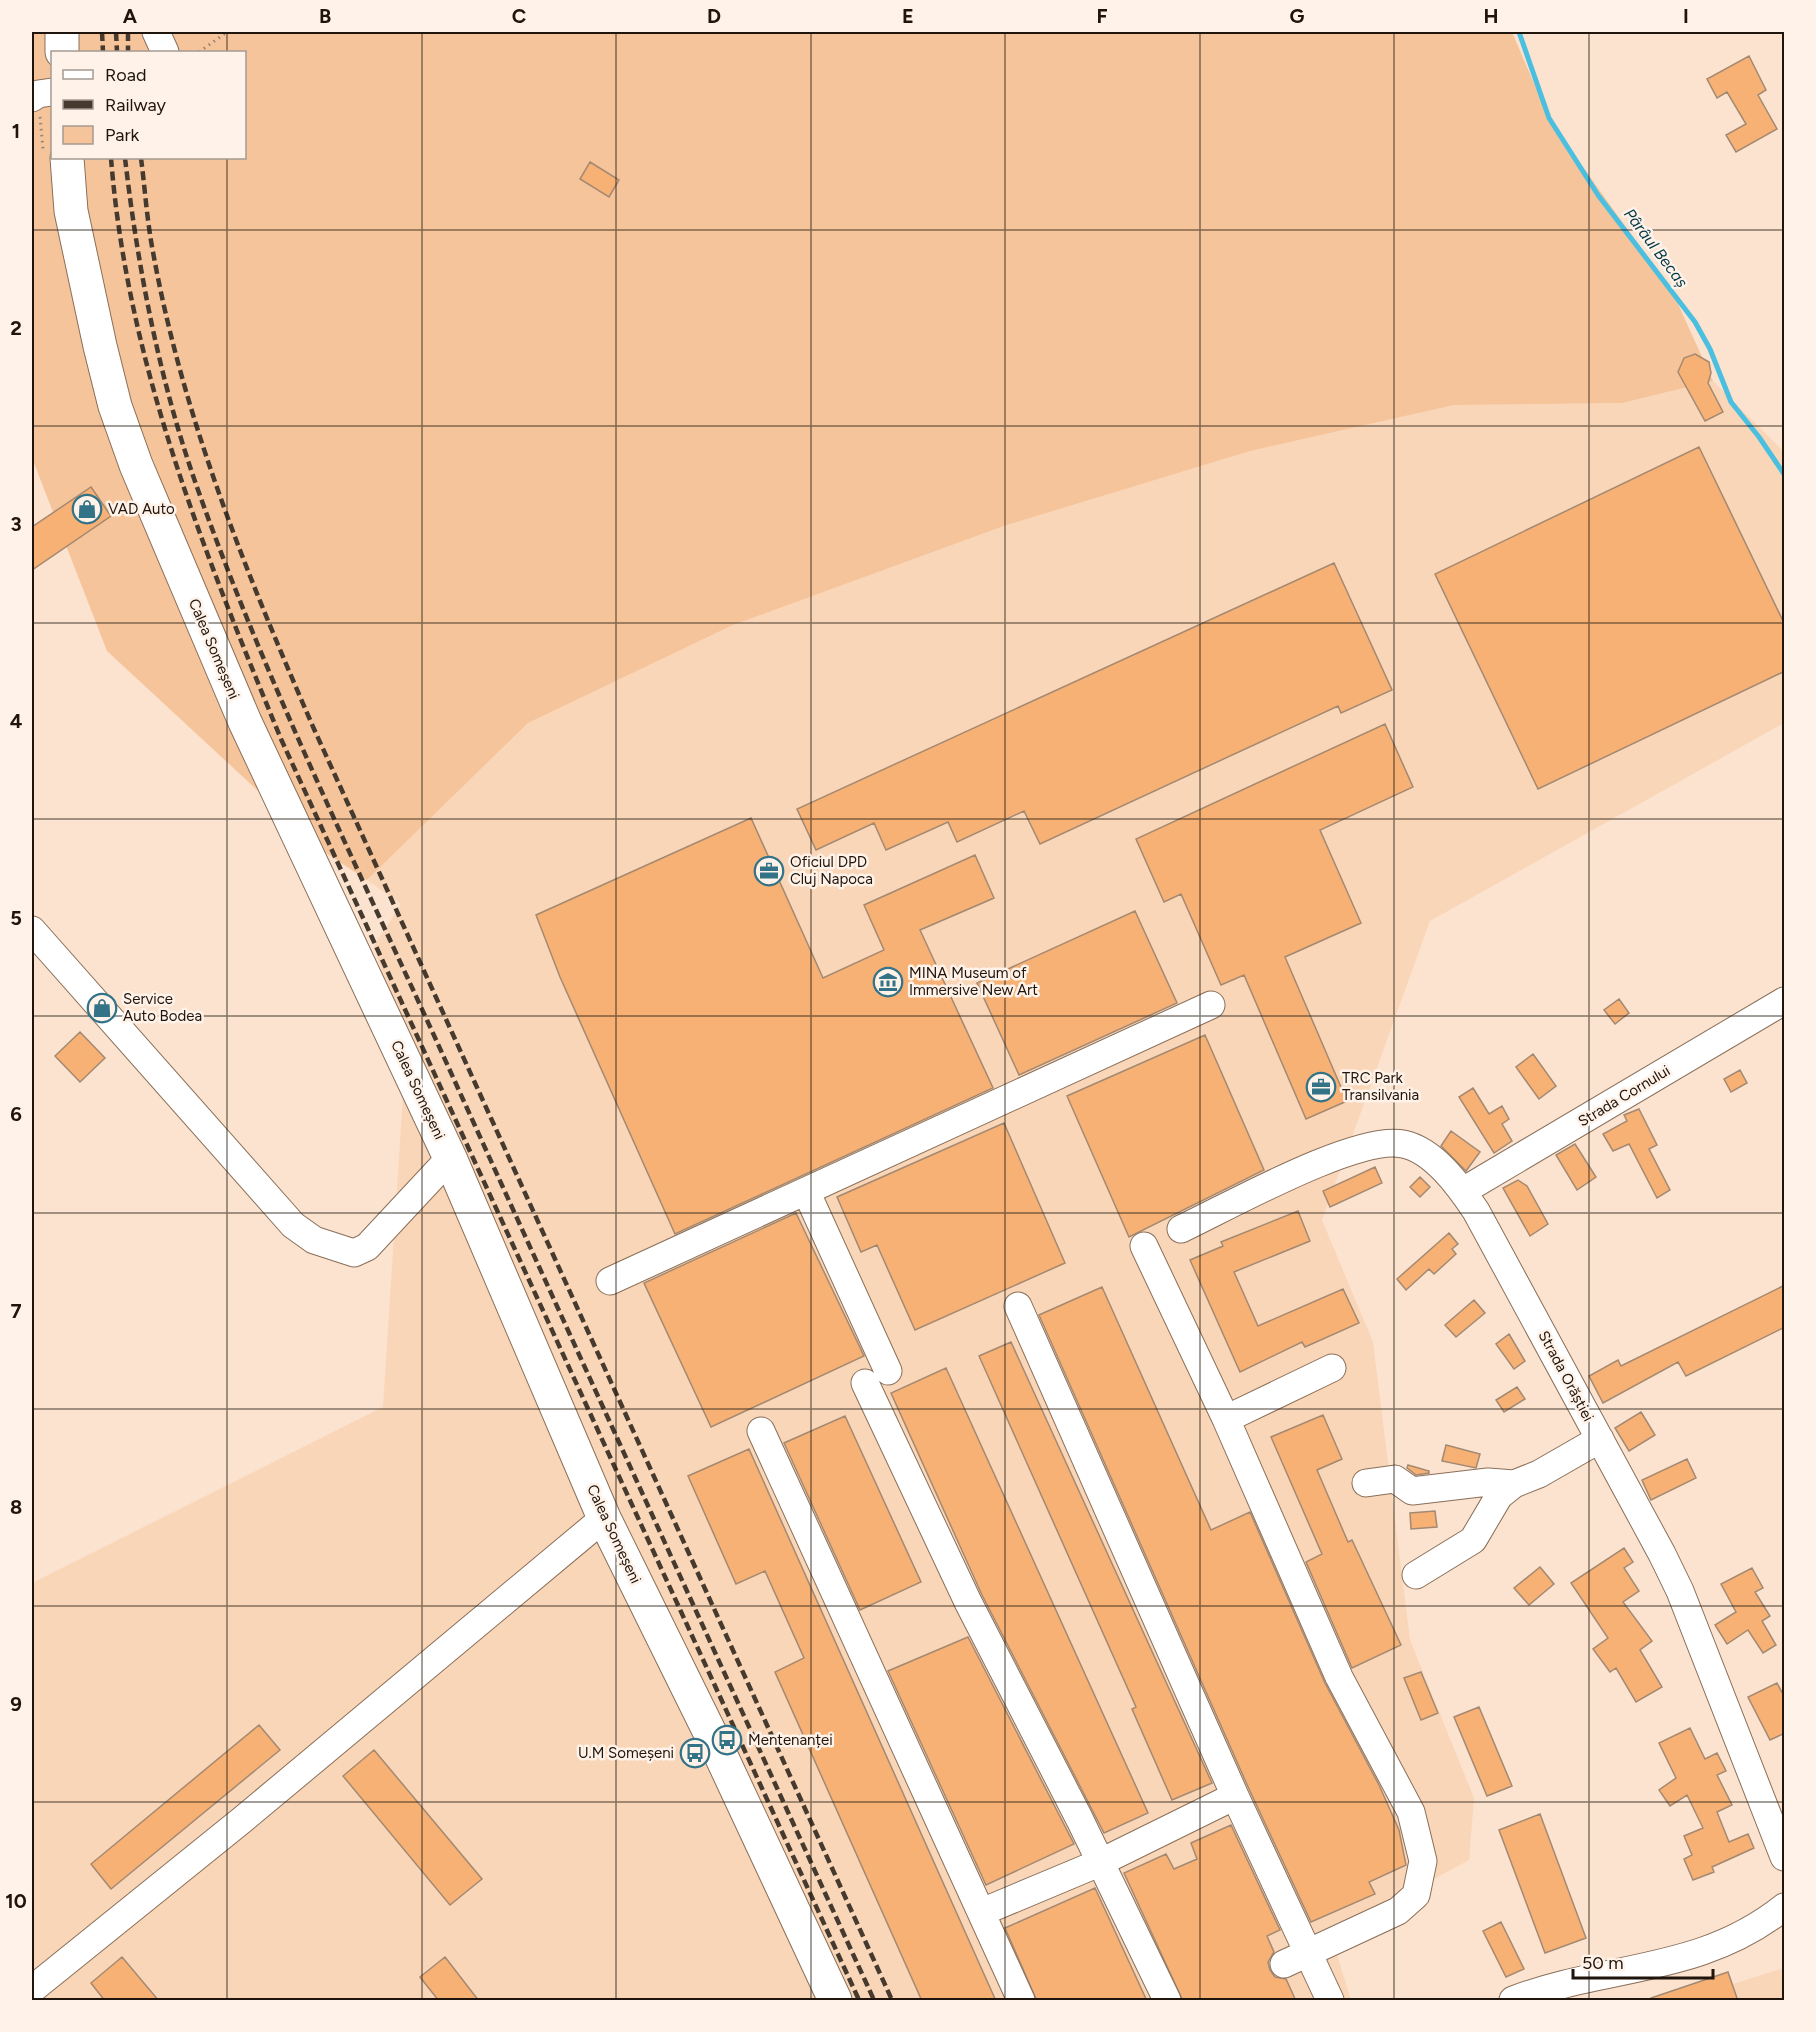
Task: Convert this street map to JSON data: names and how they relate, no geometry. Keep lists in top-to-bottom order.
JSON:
{
  "streets": {
    "main road": ["Calea Someșeni"],
    "street": ["Strada Cornului", "Strada Orăștiei"]
  },
  "crossings": [
    ["Strada Cornului", "Strada Orăștiei"]
  ],
  "water": ["Pârâul Becaș"],
  "places": {
    "shop": ["VAD Auto", "Service Auto Bodea"],
    "office": ["Oficiul DPD Cluj Napoca", "TRC Park Transilvania"],
    "museum": ["MINA Museum of Immersive New Art"],
    "bus stop": ["Mentenanței", "U.M Someșeni"]
  },
  "legend": ["Road", "Railway", "Park"],
  "scale_bar": "50 m",
  "grid": {
    "columns": [
      "A",
      "B",
      "C",
      "D",
      "E",
      "F",
      "G",
      "H",
      "I"
    ],
    "rows": [
      "1",
      "2",
      "3",
      "4",
      "5",
      "6",
      "7",
      "8",
      "9",
      "10"
    ]
  }
}
